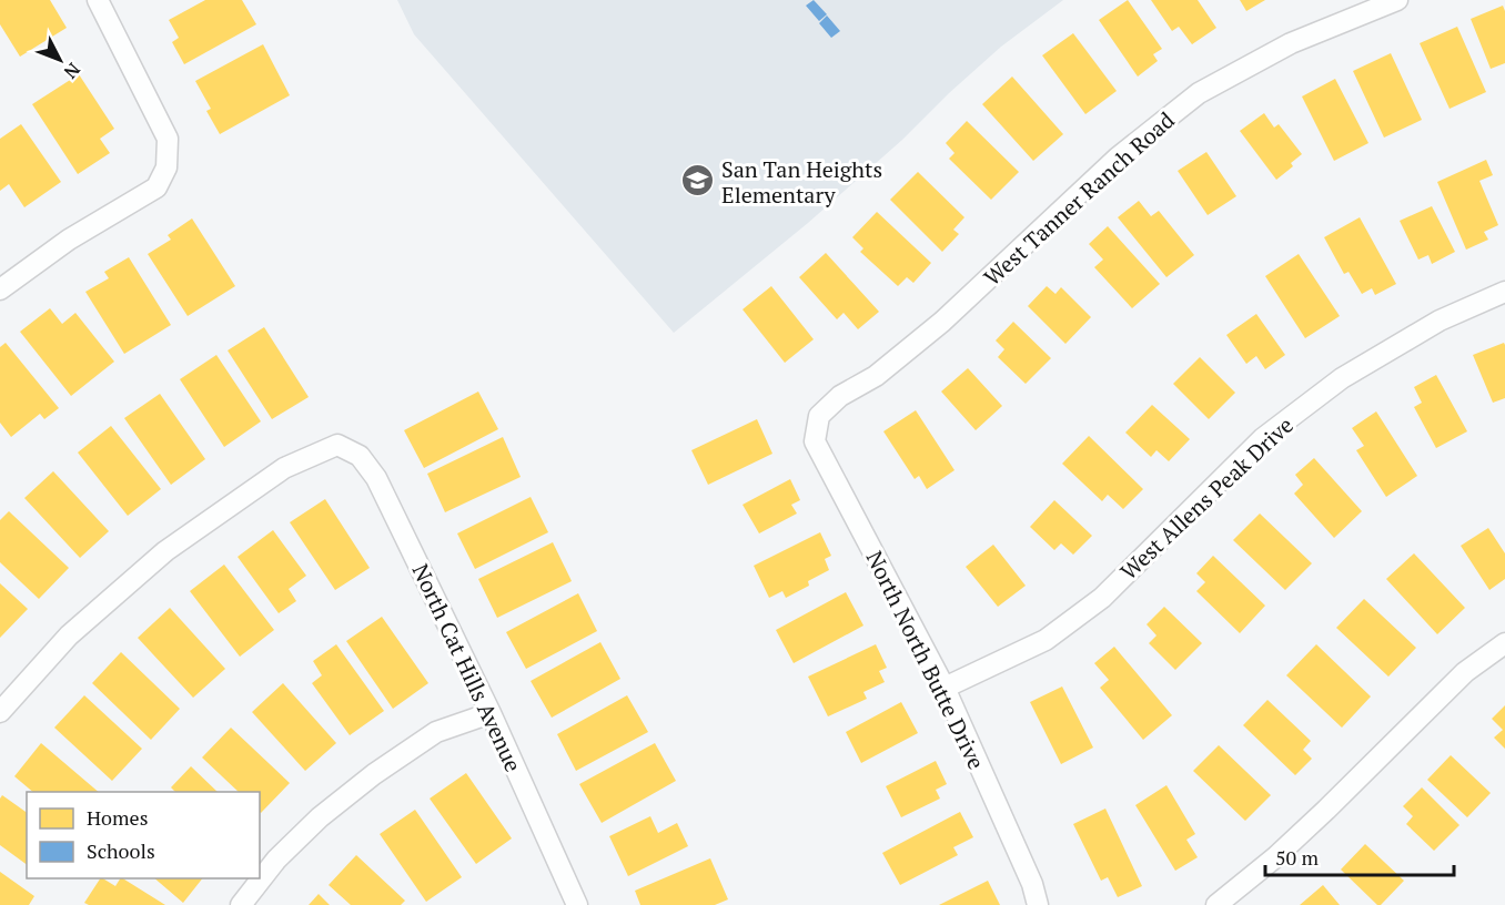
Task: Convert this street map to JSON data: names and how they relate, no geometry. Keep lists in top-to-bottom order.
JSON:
{
  "streets": {
    "street": [
      "West Tanner Ranch Road",
      "West Allens Peak Drive",
      "North North Butte Drive",
      "North Cat Hills Avenue"
    ]
  },
  "crossings": [
    ["West Tanner Ranch Road", "North North Butte Drive"],
    ["West Allens Peak Drive", "North North Butte Drive"]
  ],
  "places": {
    "school or university": ["San Tan Heights Elementary"]
  },
  "legend": ["Homes", "Schools"],
  "scale_bar": "50 m",
  "north": "bottom right"
}
